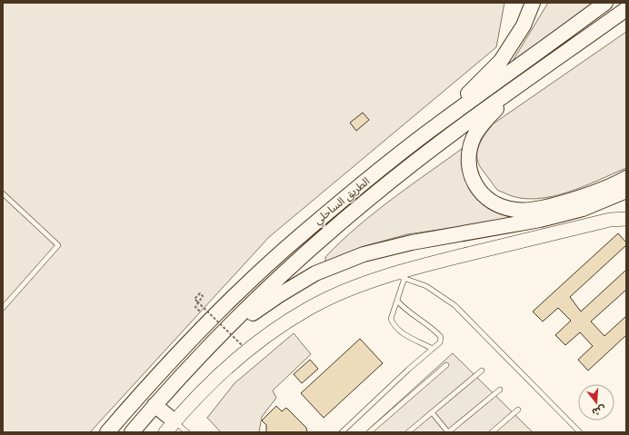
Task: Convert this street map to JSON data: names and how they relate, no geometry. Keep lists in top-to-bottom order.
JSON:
{
  "streets": {
    "highway": ["الطريق الساحلي"]
  },
  "north": "bottom"
}
